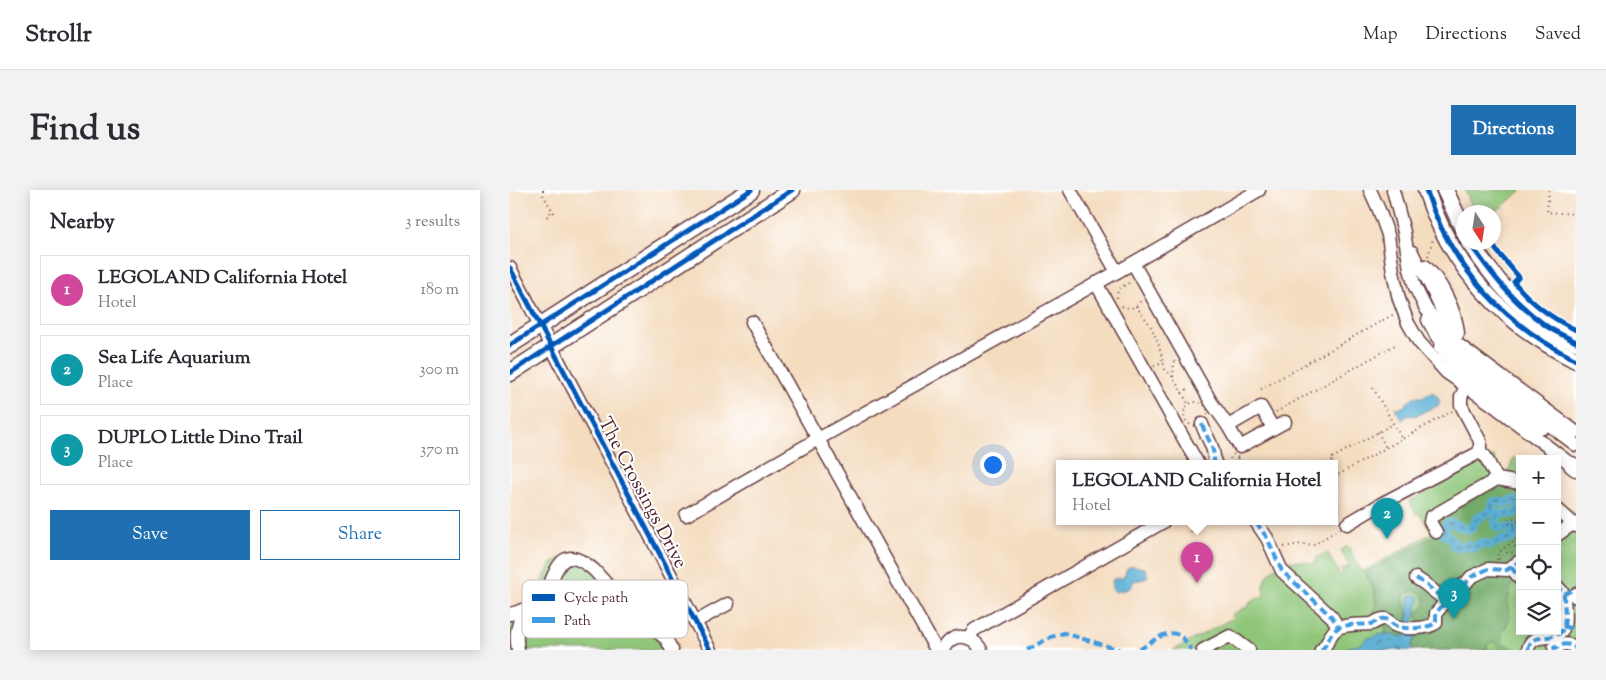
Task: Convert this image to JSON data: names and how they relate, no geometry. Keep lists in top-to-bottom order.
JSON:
{
  "streets": {
    "street": ["The Crossings Drive"]
  },
  "legend": ["Cycle path", "Path"],
  "north": "bottom",
  "page": {
    "header": "Strollr",
    "nav": ["Map", "Directions", "Saved"],
    "title": "Find us",
    "buttons": [
      "Directions",
      ["Save", "Share"]
    ],
    "heading": ["Nearby", "3 results"],
    "list": [
      {
        "mark": "1",
        "name": "LEGOLAND California Hotel",
        "note": "Hotel",
        "value": "180 m"
      },
      {
        "mark": "2",
        "name": "Sea Life Aquarium",
        "note": "Place",
        "value": "300 m"
      },
      {
        "mark": "3",
        "name": "DUPLO Little Dino Trail",
        "note": "Place",
        "value": "370 m"
      }
    ],
    "map_buttons": ["+", "−"],
    "popup": ["LEGOLAND California Hotel", "Hotel"],
    "pins": ["2", "1", "3"]
  }
}
